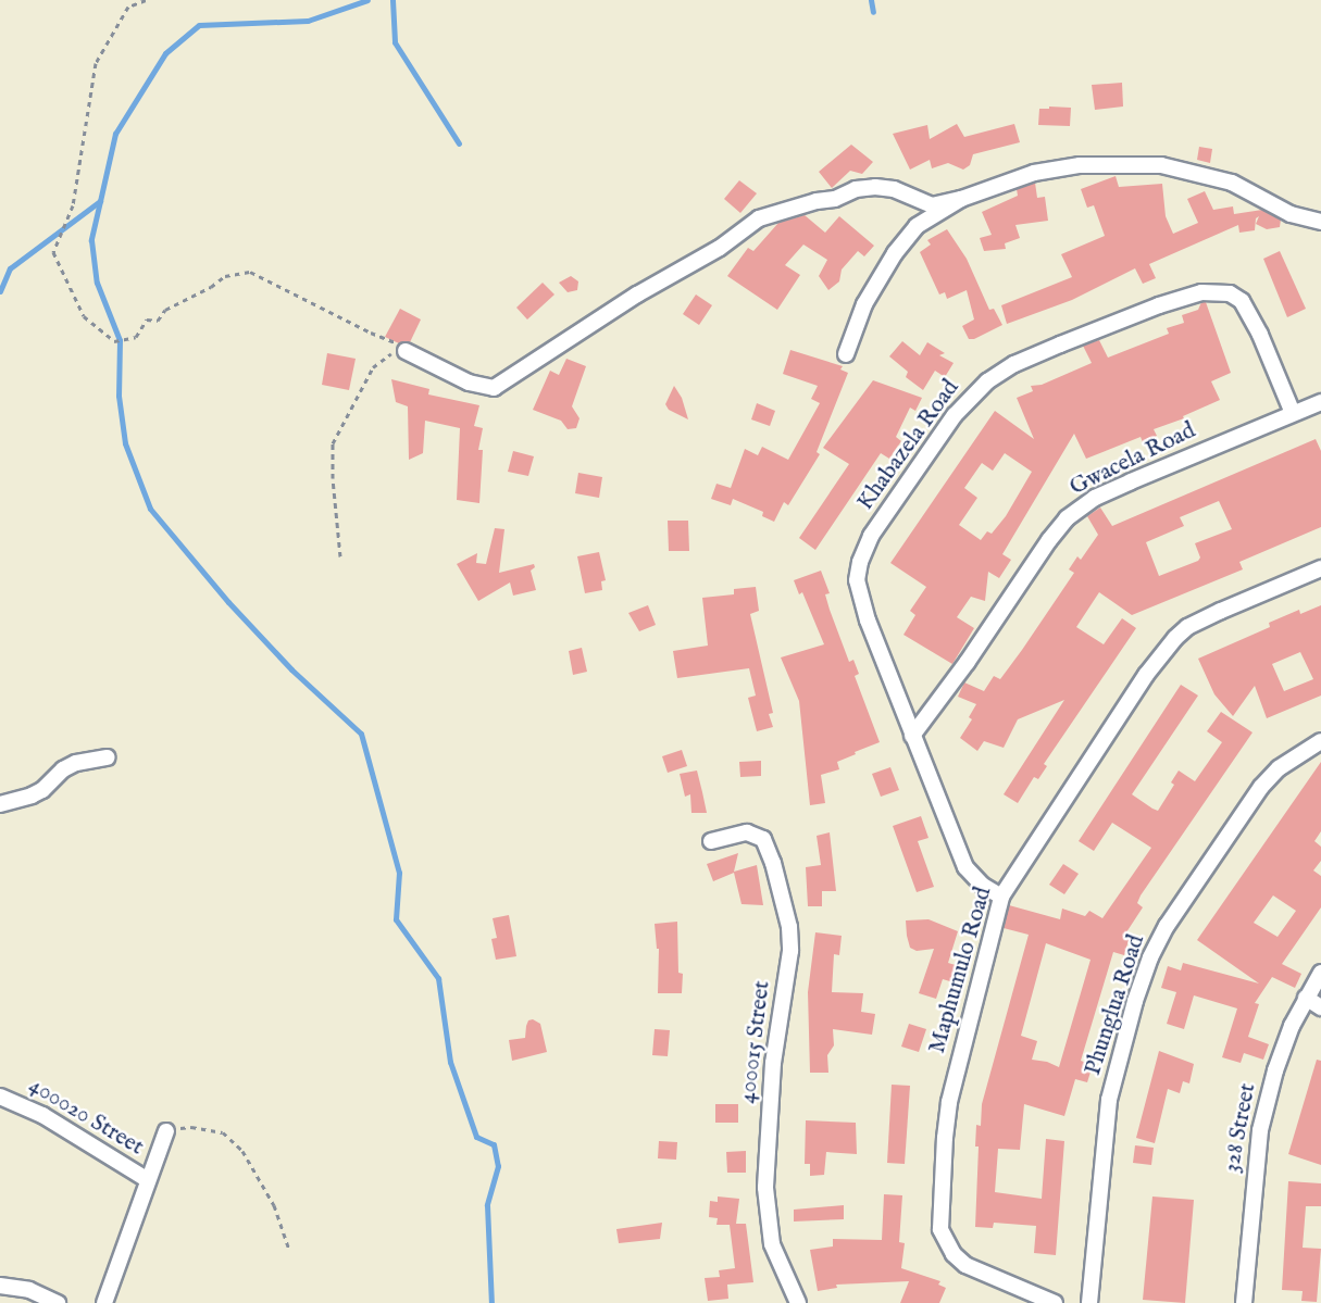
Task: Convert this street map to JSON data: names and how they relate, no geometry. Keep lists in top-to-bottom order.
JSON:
{
  "streets": {
    "street": [
      "Khabazela Road",
      "Gwacela Road",
      "Maphumulo Road",
      "Phunglua Road",
      "400015 Street",
      "400020 Street",
      "328 Street"
    ]
  },
  "crossings": [
    ["Khabazela Road", "Gwacela Road"],
    ["Khabazela Road", "Maphumulo Road"]
  ]
}
